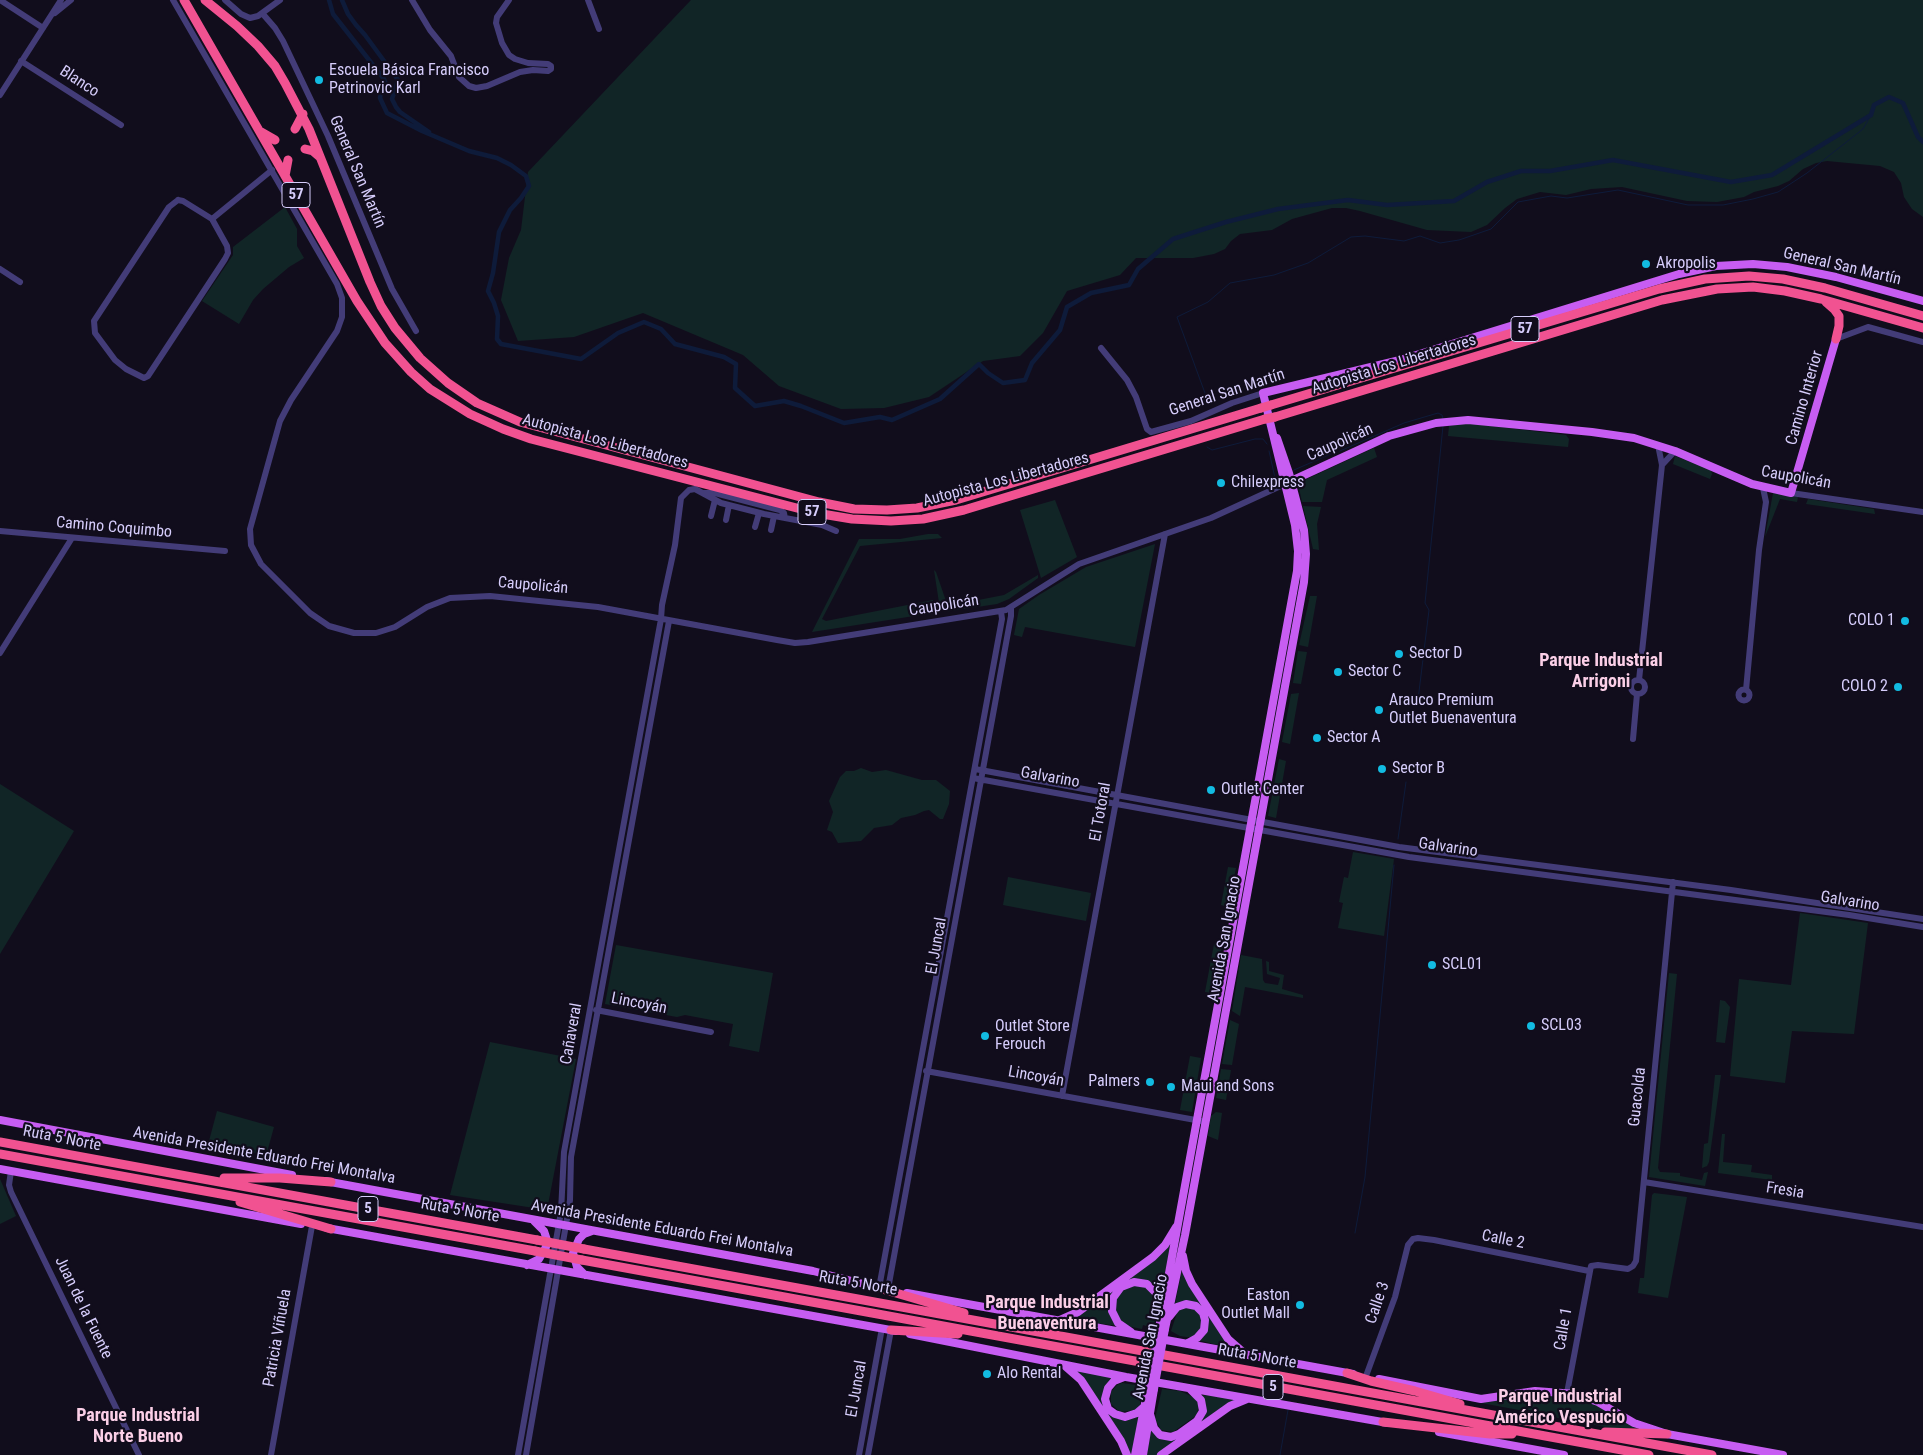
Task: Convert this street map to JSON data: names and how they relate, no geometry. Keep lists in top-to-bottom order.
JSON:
{
  "streets": {
    "highway": [
      "57",
      "Autopista Los Libertadores",
      "Ruta 5 Norte",
      "5"
    ],
    "main road": [
      "General San Martín",
      "Camino Interior",
      "Caupolicán",
      "Avenida San Ignacio",
      "Avenida Presidente Eduardo Frei Montalva"
    ],
    "street": [
      "Blanco",
      "Camino Coquimbo",
      "Galvarino",
      "El Totoral",
      "El Juncal",
      "Lincoyán",
      "Cañaveral",
      "Guacolda",
      "Fresia",
      "Calle 2",
      "Calle 3",
      "Juan de la Fuente",
      "Calle 1",
      "Patricia Viñuela"
    ]
  },
  "crossings": [
    ["General San Martín", "Avenida San Ignacio"],
    ["Camino Interior", "Caupolicán"],
    ["Caupolicán", "El Totoral"],
    ["Caupolicán", "Avenida San Ignacio"],
    ["Caupolicán", "El Juncal"],
    ["Caupolicán", "Cañaveral"],
    ["Galvarino", "El Totoral"],
    ["Galvarino", "Avenida San Ignacio"],
    ["Galvarino", "El Juncal"],
    ["Galvarino", "Guacolda"],
    ["El Totoral", "Lincoyán"],
    ["Avenida San Ignacio", "Lincoyán"],
    ["El Juncal", "Lincoyán"],
    ["El Juncal", "Avenida Presidente Eduardo Frei Montalva"],
    ["Lincoyán", "Cañaveral"],
    ["Cañaveral", "Avenida Presidente Eduardo Frei Montalva"],
    ["Guacolda", "Fresia"],
    ["Guacolda", "Calle 2"],
    ["Guacolda", "Calle 1"],
    ["Avenida Presidente Eduardo Frei Montalva", "Calle 3"],
    ["Avenida Presidente Eduardo Frei Montalva", "Calle 1"],
    ["Calle 2", "Calle 3"],
    ["Calle 2", "Calle 1"]
  ],
  "districts": [
    "Parque Industrial Arrigoni",
    "Parque Industrial Buenaventura",
    "Parque Industrial Américo Vespucio",
    "Parque Industrial Norte Bueno"
  ],
  "places": [
    "Escuela Básica Francisco Petrinovic Karl",
    "Akropolis",
    "Chilexpress",
    "COLO 1",
    "Sector D",
    "Sector C",
    "COLO 2",
    "Arauco Premium Outlet Buenaventura",
    "Sector A",
    "Sector B",
    "Outlet Center",
    "SCL01",
    "SCL03",
    "Outlet Store Ferouch",
    "Palmers",
    "Maui and Sons",
    "Easton Outlet Mall",
    "Alo Rental"
  ]
}
